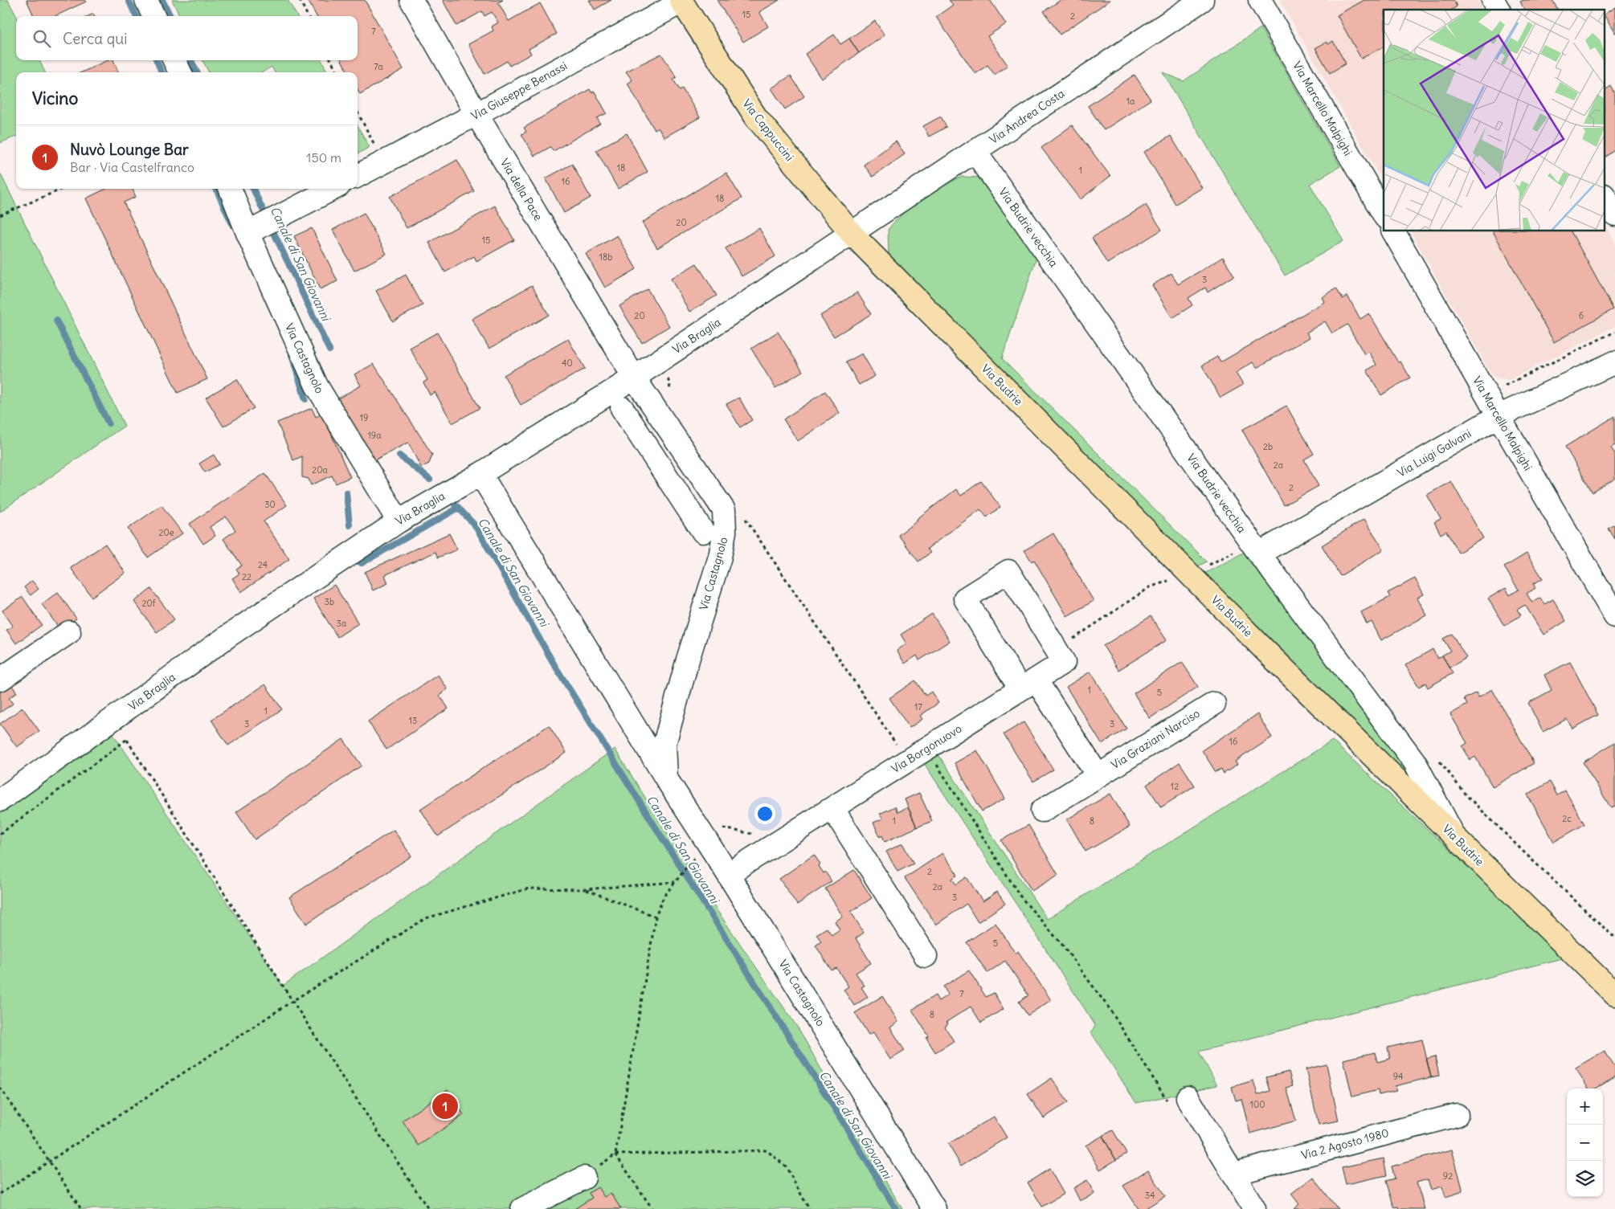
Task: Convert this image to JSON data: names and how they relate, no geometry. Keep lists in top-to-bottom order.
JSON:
{
  "streets": {
    "main road": ["Via Cappuccini", "Via Budrie"],
    "street": [
      "Via Giuseppe Benassi",
      "Via Marcello Malpighi",
      "Via Andrea Costa",
      "Via della Pace",
      "Via Budrie vecchia",
      "Via Braglia",
      "Via Castagnolo",
      "Via Luigi Galvani",
      "Via Graziani Narciso",
      "Via Borgonuovo",
      "Via 2 Agosto 1980"
    ]
  },
  "crossings": [
    ["Via Giuseppe Benassi", "Via Cappuccini"],
    ["Via Giuseppe Benassi", "Via della Pace"],
    ["Via Marcello Malpighi", "Via Luigi Galvani"],
    ["Via Andrea Costa", "Via Cappuccini"],
    ["Via Andrea Costa", "Via Budrie vecchia"],
    ["Via Andrea Costa", "Via Braglia"],
    ["Via Andrea Costa", "Via Budrie"],
    ["Via Cappuccini", "Via Braglia"],
    ["Via Cappuccini", "Via Budrie"],
    ["Via della Pace", "Via Braglia"],
    ["Via della Pace", "Via Castagnolo"],
    ["Via Budrie vecchia", "Via Budrie"],
    ["Via Budrie vecchia", "Via Luigi Galvani"],
    ["Via Braglia", "Via Castagnolo"],
    ["Via Braglia", "Via Budrie"],
    ["Via Castagnolo", "Via Borgonuovo"]
  ],
  "water": ["Canale di San Giovanni"],
  "house_numbers": [
    "15",
    "2",
    "7",
    "7a",
    "1a",
    "18",
    "1",
    "16",
    "18",
    "20",
    "15",
    "18b",
    "3",
    "20",
    "6",
    "40",
    "19",
    "19a",
    "2b",
    "2a",
    "20a",
    "2",
    "30",
    "20e",
    "24",
    "22",
    "3b",
    "20f",
    "3a",
    "1",
    "5",
    "17",
    "1",
    "13",
    "3",
    "3",
    "16",
    "12",
    "2c",
    "1",
    "8",
    "2",
    "2a",
    "3",
    "5",
    "7",
    "8",
    "94",
    "100",
    "92",
    "34"
  ],
  "page": {
    "search": "Cerca qui",
    "heading": "Vicino",
    "list": [
      {
        "mark": "1",
        "name": "Nuvò Lounge Bar",
        "note": "Bar · Via Castelfranco",
        "value": "150 m"
      }
    ],
    "map_buttons": ["+", "−"],
    "pins": "1"
  }
}
